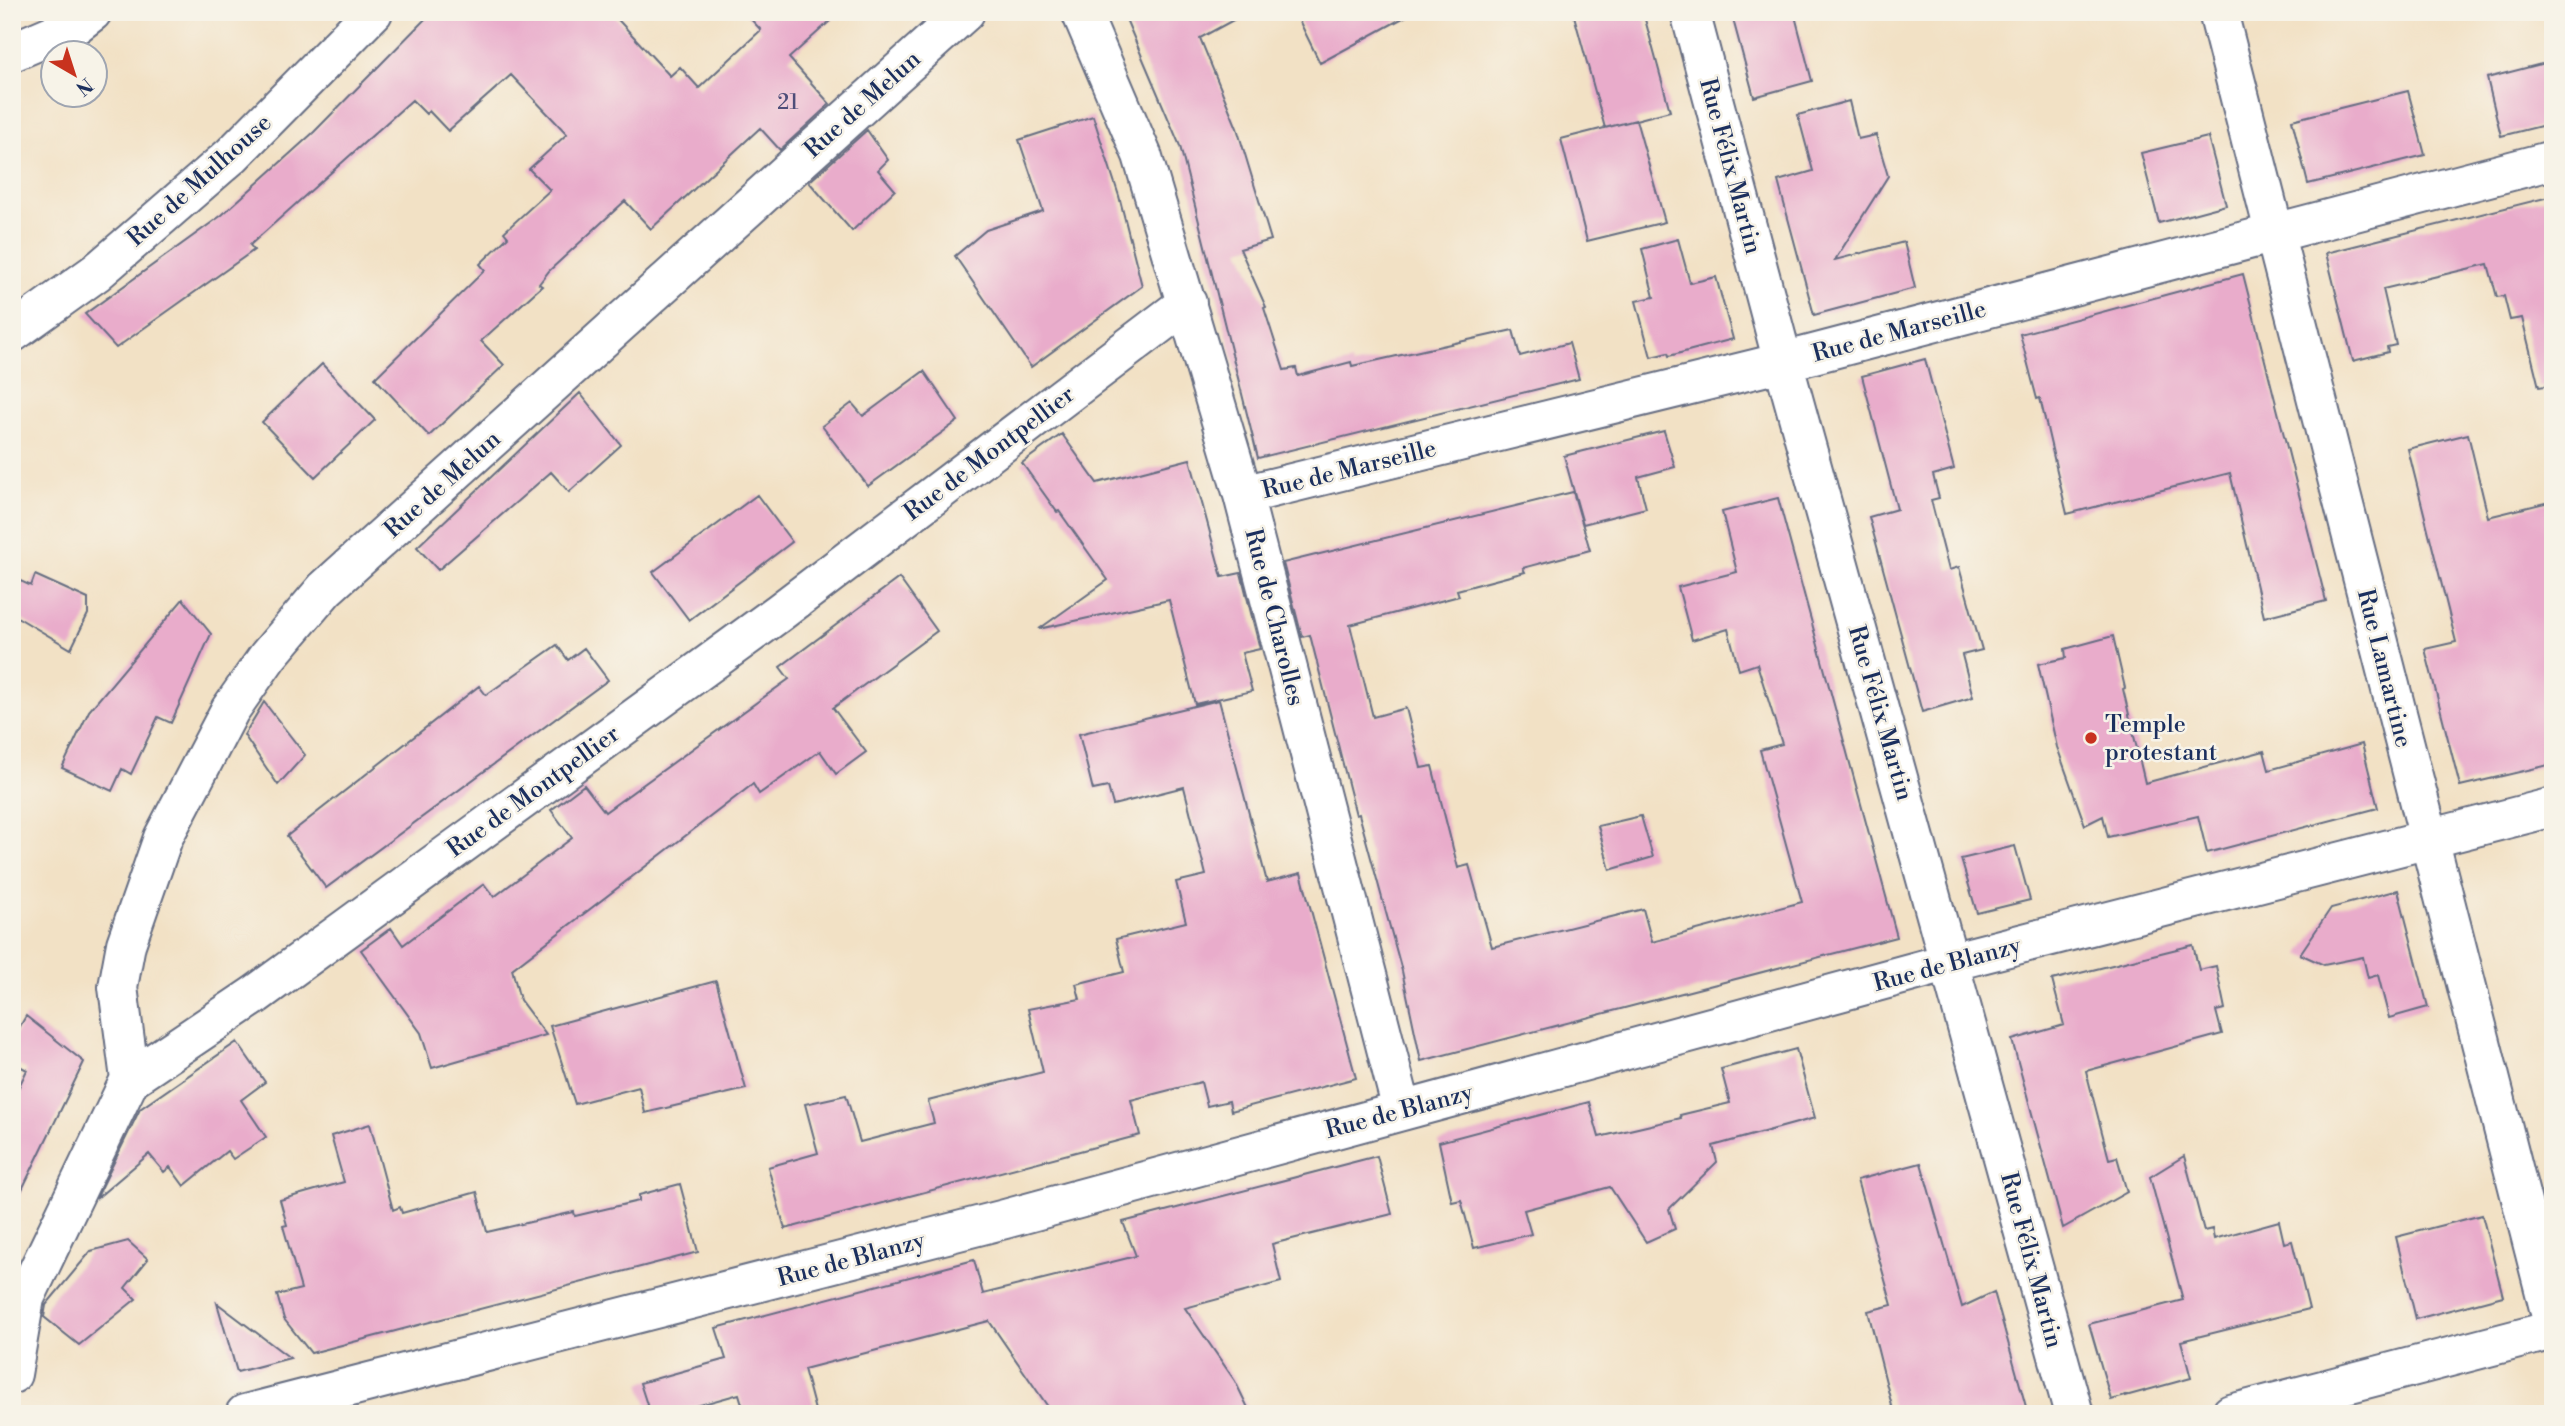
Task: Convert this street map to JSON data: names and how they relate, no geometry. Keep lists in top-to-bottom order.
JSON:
{
  "streets": {
    "street": [
      "Rue de Melun",
      "Rue Félix Martin",
      "Rue de Mulhouse",
      "Rue de Marseille",
      "Rue de Montpellier",
      "Rue de Charolles",
      "Rue Lamartine",
      "Rue de Blanzy"
    ]
  },
  "crossings": [
    ["Rue de Melun", "Rue de Montpellier"],
    ["Rue Félix Martin", "Rue de Marseille"],
    ["Rue Félix Martin", "Rue de Blanzy"],
    ["Rue de Marseille", "Rue de Charolles"],
    ["Rue de Marseille", "Rue Lamartine"],
    ["Rue de Montpellier", "Rue de Charolles"],
    ["Rue de Charolles", "Rue de Blanzy"],
    ["Rue Lamartine", "Rue de Blanzy"]
  ],
  "places": ["Temple protestant"],
  "house_numbers": ["21"],
  "north": "bottom right"
}
